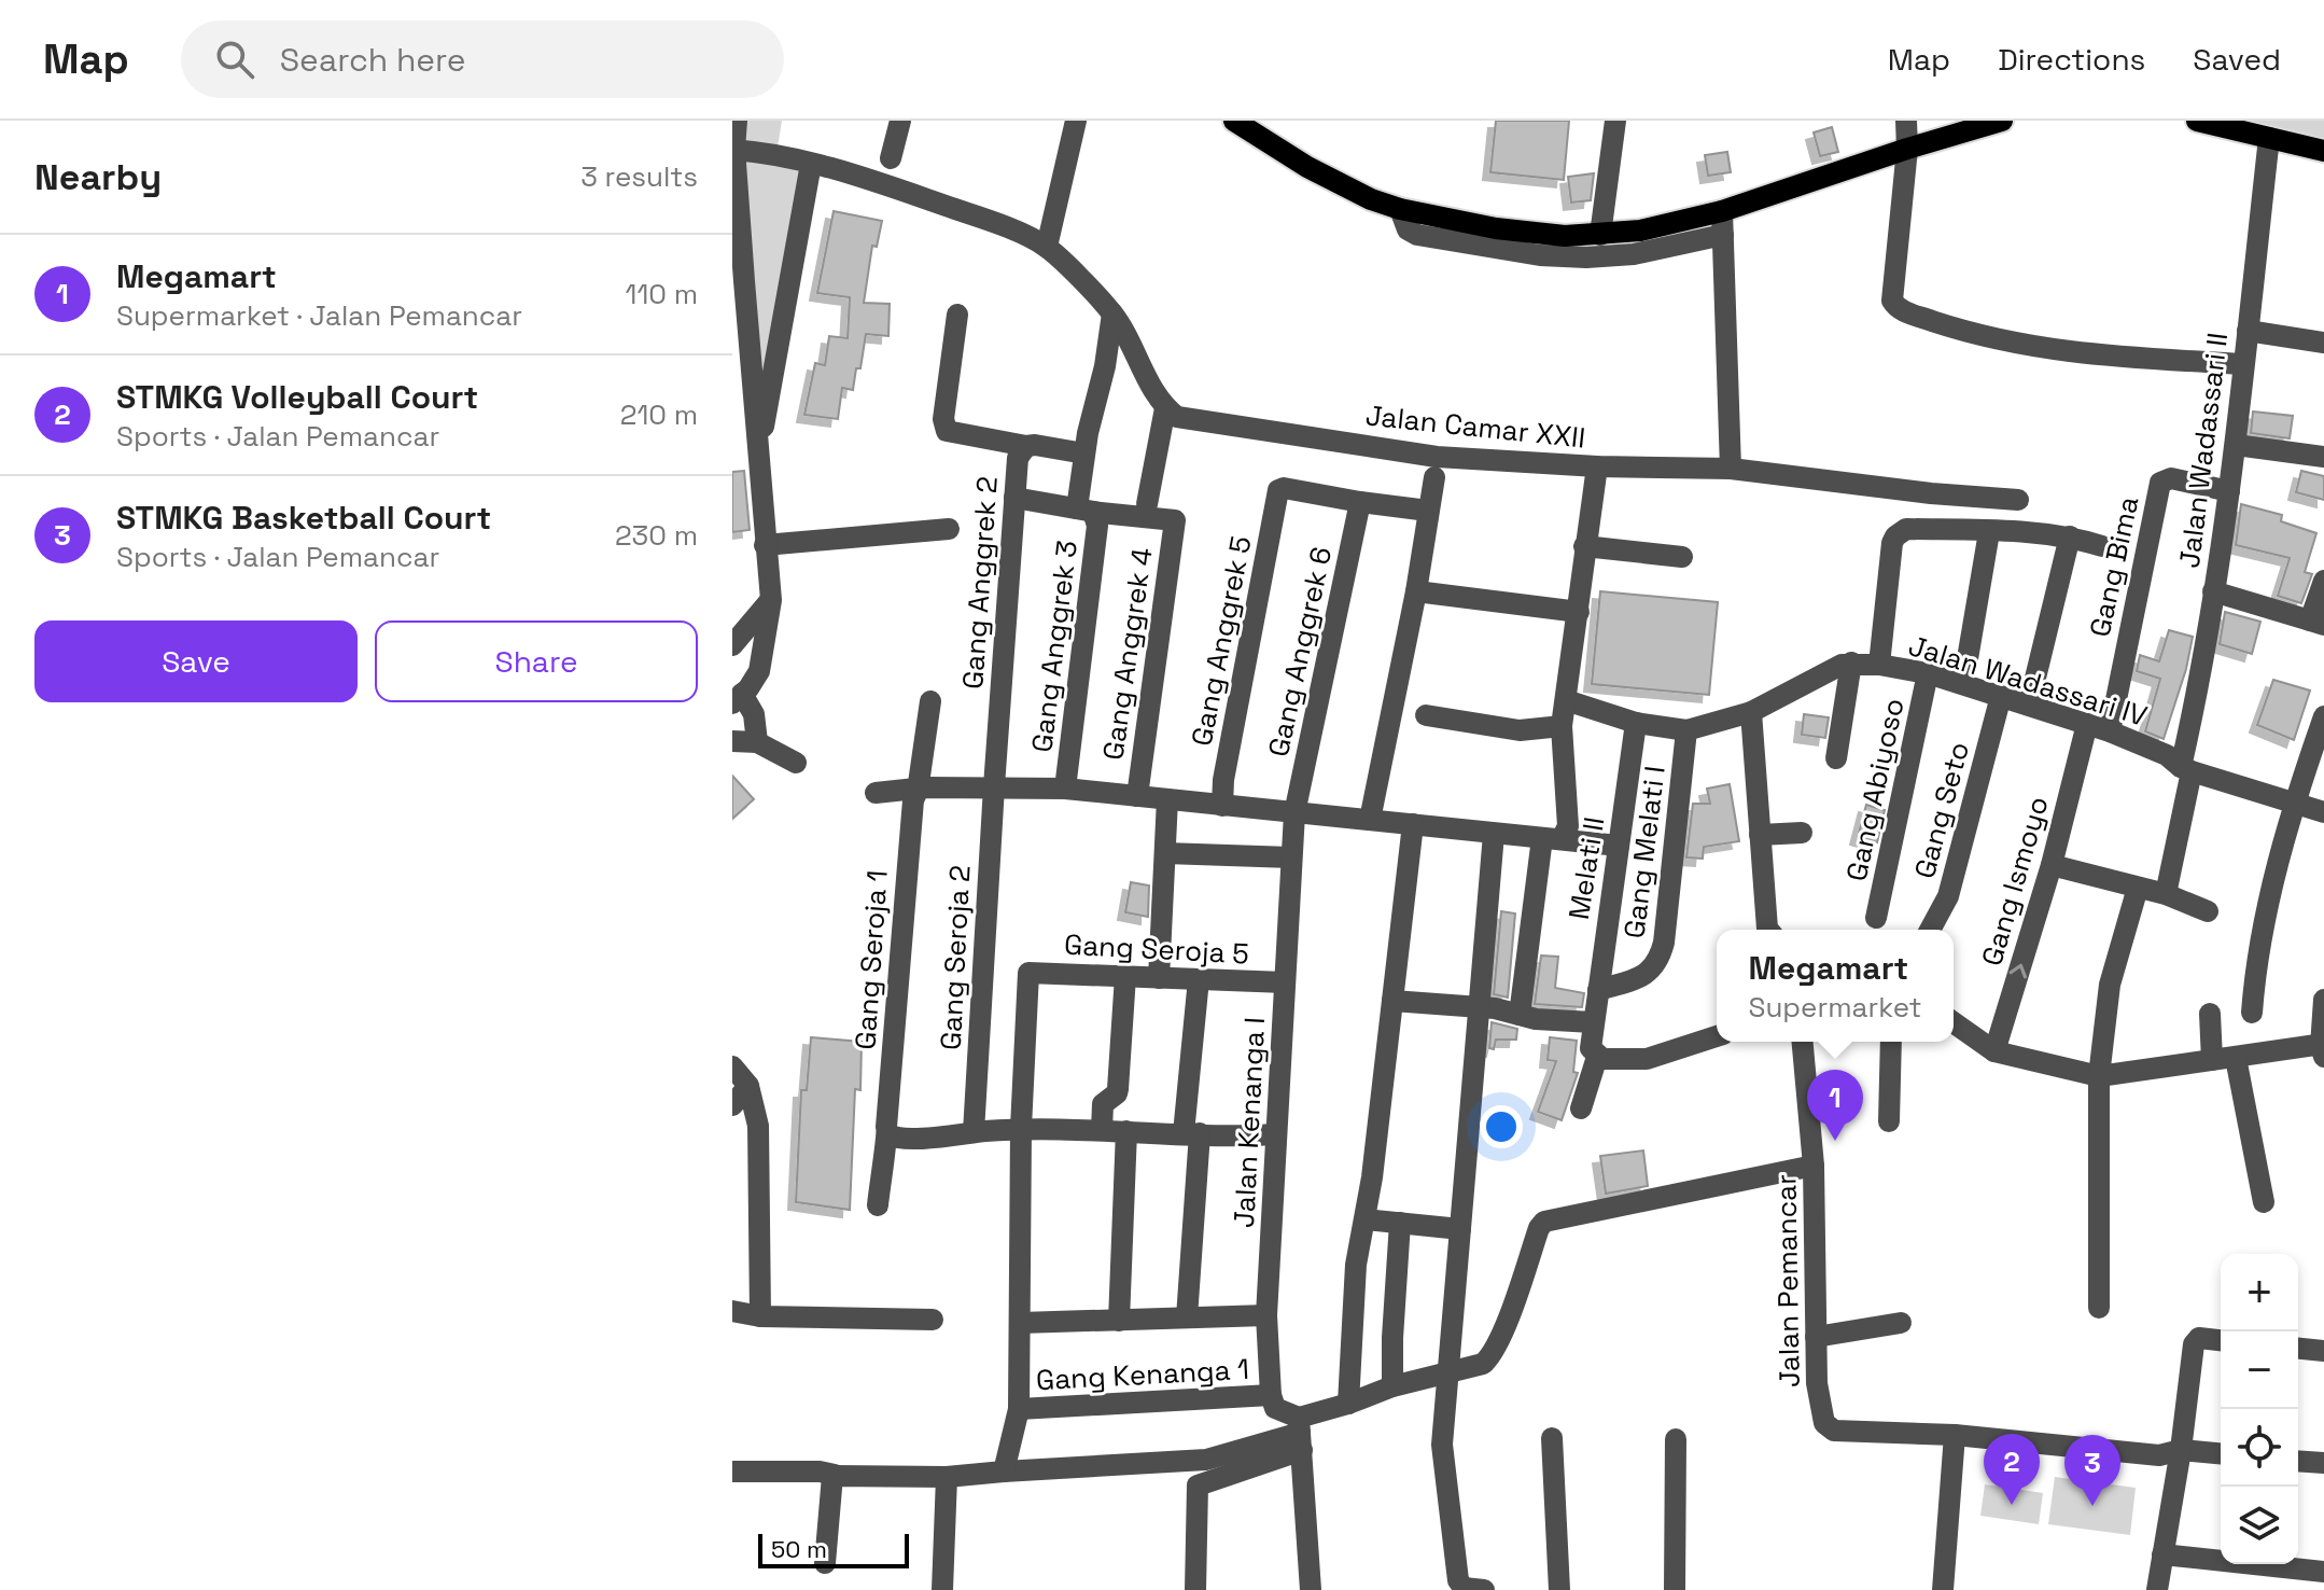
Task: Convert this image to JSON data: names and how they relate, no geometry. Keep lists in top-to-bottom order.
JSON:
{
  "streets": {
    "street": [
      "Jalan Camar XXII",
      "Jalan Wadassari II",
      "Gang Bima",
      "Gang Anggrek 2",
      "Gang Anggrek 5",
      "Gang Anggrek 3",
      "Gang Anggrek 6",
      "Gang Anggrek 4",
      "Jalan Wadassari IV",
      "Gang Abiyoso",
      "Gang Seto",
      "Gang Melati I",
      "Melati II",
      "Gang Ismoyo",
      "Gang Seroja 5",
      "Gang Seroja 2",
      "Gang Seroja 1",
      "Jalan Kenanga I",
      "Jalan Pemancar",
      "Gang Kenanga 1"
    ]
  },
  "crossings": [
    ["Jalan Wadassari II", "Gang Bima"],
    ["Jalan Wadassari II", "Jalan Wadassari IV"],
    ["Gang Bima", "Jalan Wadassari IV"],
    ["Gang Anggrek 2", "Gang Anggrek 3"],
    ["Gang Anggrek 2", "Gang Seroja 2"],
    ["Gang Anggrek 5", "Gang Anggrek 6"],
    ["Gang Anggrek 3", "Gang Anggrek 4"],
    ["Gang Anggrek 6", "Jalan Kenanga I"],
    ["Jalan Wadassari IV", "Gang Abiyoso"],
    ["Jalan Wadassari IV", "Gang Seto"],
    ["Jalan Wadassari IV", "Gang Melati I"],
    ["Jalan Wadassari IV", "Melati II"],
    ["Jalan Wadassari IV", "Gang Ismoyo"],
    ["Gang Melati I", "Melati II"],
    ["Gang Seroja 5", "Jalan Kenanga I"],
    ["Jalan Kenanga I", "Gang Kenanga 1"]
  ],
  "scale_bar": "50 m",
  "page": {
    "header": "Map",
    "search": "Search here",
    "nav": ["Map", "Directions", "Saved"],
    "heading": ["Nearby", "3 results"],
    "list": [
      {
        "mark": "1",
        "name": "Megamart",
        "note": "Supermarket · Jalan Pemancar",
        "value": "110 m"
      },
      {
        "mark": "2",
        "name": "STMKG Volleyball Court",
        "note": "Sports · Jalan Pemancar",
        "value": "210 m"
      },
      {
        "mark": "3",
        "name": "STMKG Basketball Court",
        "note": "Sports · Jalan Pemancar",
        "value": "230 m"
      }
    ],
    "buttons": ["Save", "Share"],
    "popup": ["Megamart", "Supermarket"],
    "pins": ["1", "2", "3"],
    "map_buttons": ["+", "−"],
    "scale": "50 m"
  }
}
